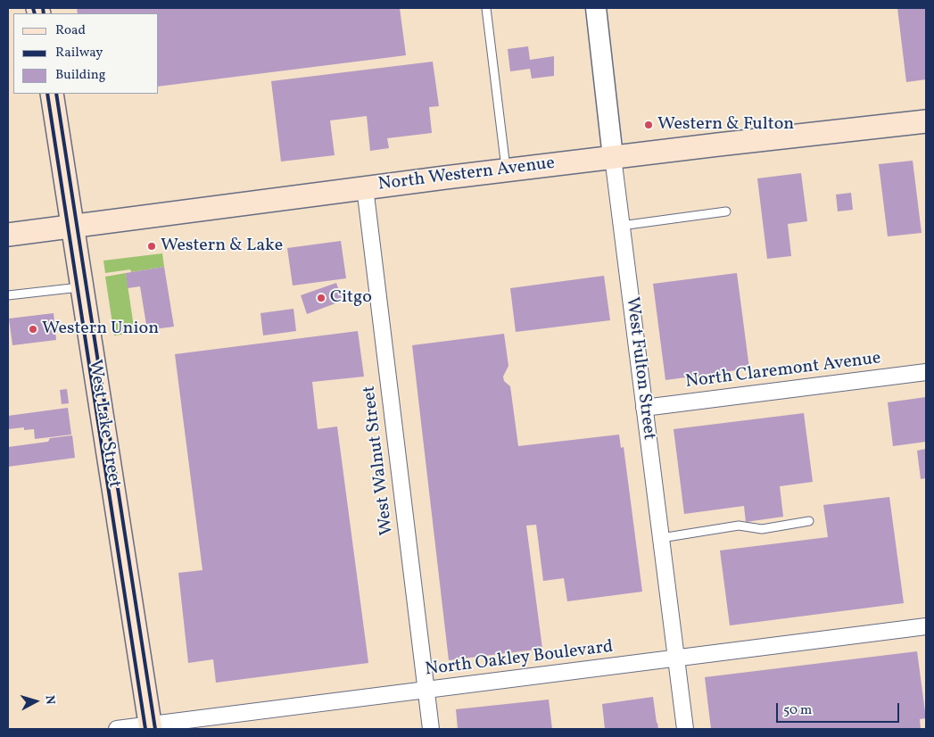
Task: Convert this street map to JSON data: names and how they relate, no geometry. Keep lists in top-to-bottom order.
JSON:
{
  "streets": {
    "main road": ["North Western Avenue", "West Lake Street"],
    "street": [
      "West Fulton Street",
      "North Claremont Avenue",
      "West Walnut Street",
      "North Oakley Boulevard"
    ]
  },
  "crossings": [
    ["North Western Avenue", "West Fulton Street"],
    ["North Western Avenue", "West Lake Street"],
    ["North Western Avenue", "West Walnut Street"],
    ["West Fulton Street", "North Claremont Avenue"],
    ["West Fulton Street", "North Oakley Boulevard"],
    ["West Lake Street", "North Oakley Boulevard"],
    ["West Walnut Street", "North Oakley Boulevard"]
  ],
  "places": [
    "Western & Fulton",
    "Western & Lake",
    "Citgo",
    "Western Union"
  ],
  "legend": ["Road", "Railway", "Building"],
  "scale_bar": "50 m",
  "north": "right"
}
